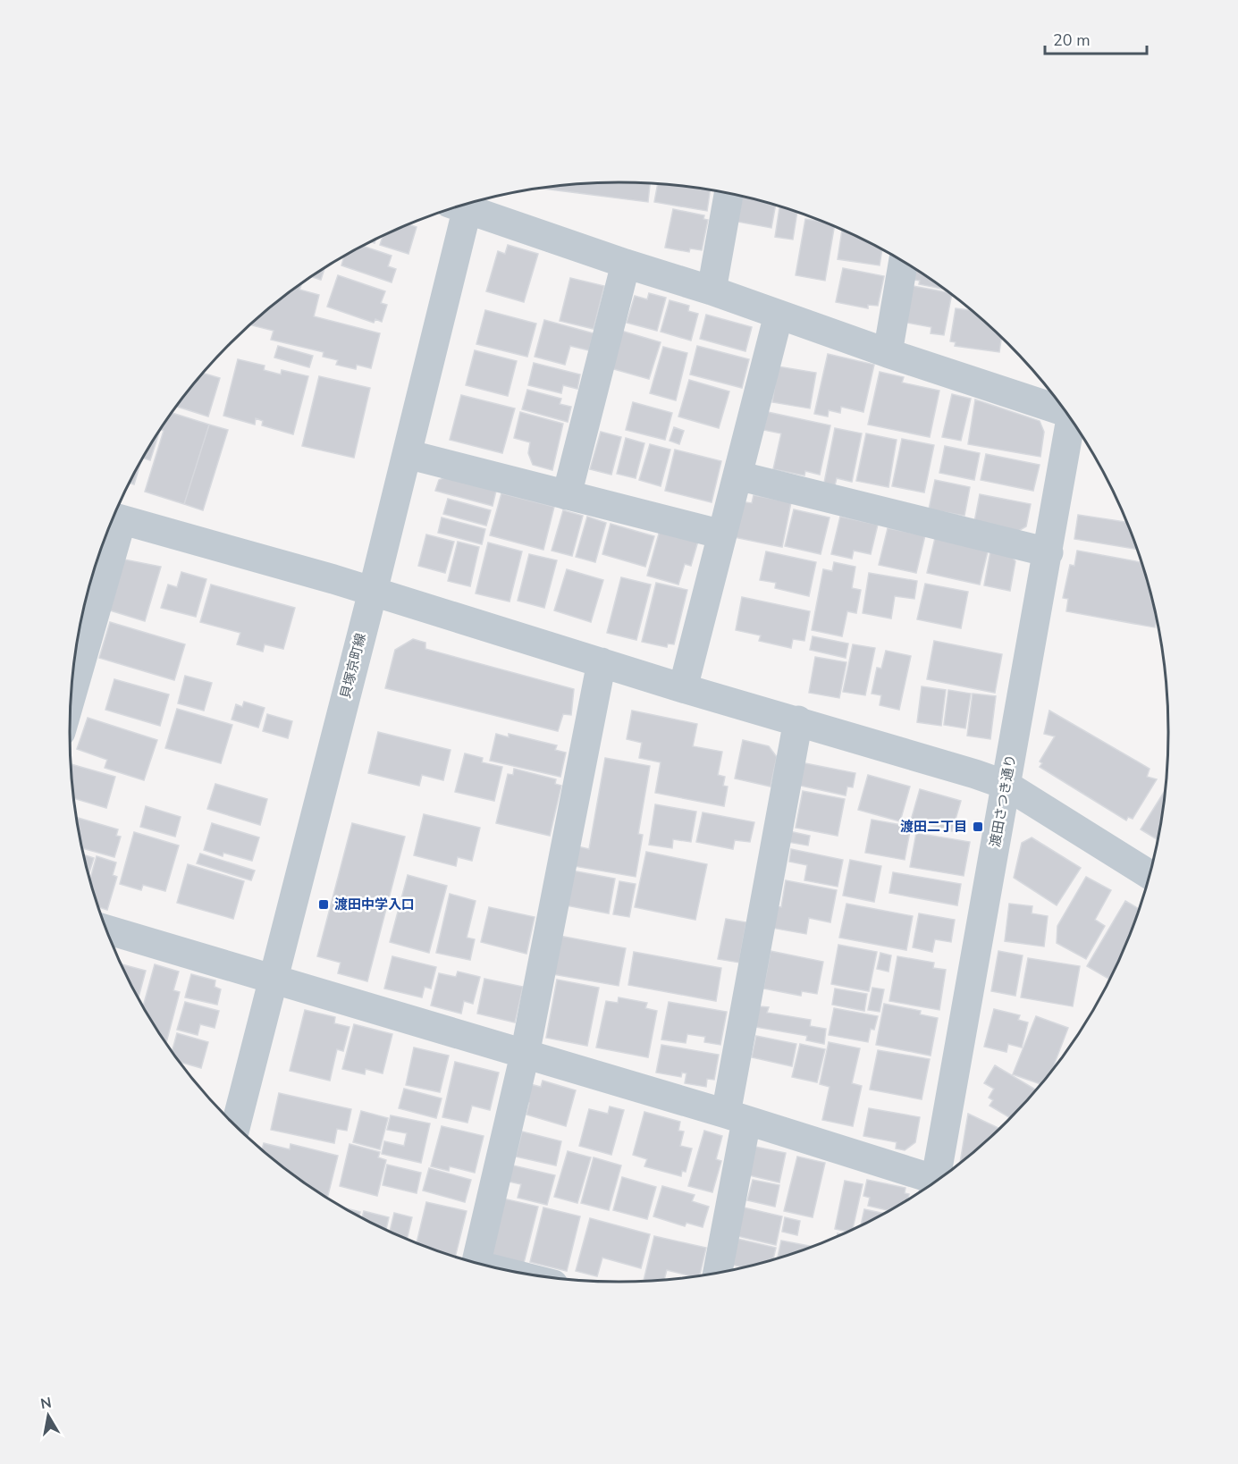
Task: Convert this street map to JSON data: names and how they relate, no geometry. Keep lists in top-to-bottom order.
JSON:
{
  "streets": {
    "street": ["貝塚京町線", "渡田さつき通り"]
  },
  "places": {
    "transit": ["渡田二丁目", "渡田中学入口"]
  },
  "scale_bar": "20 m",
  "north": "top"
}
